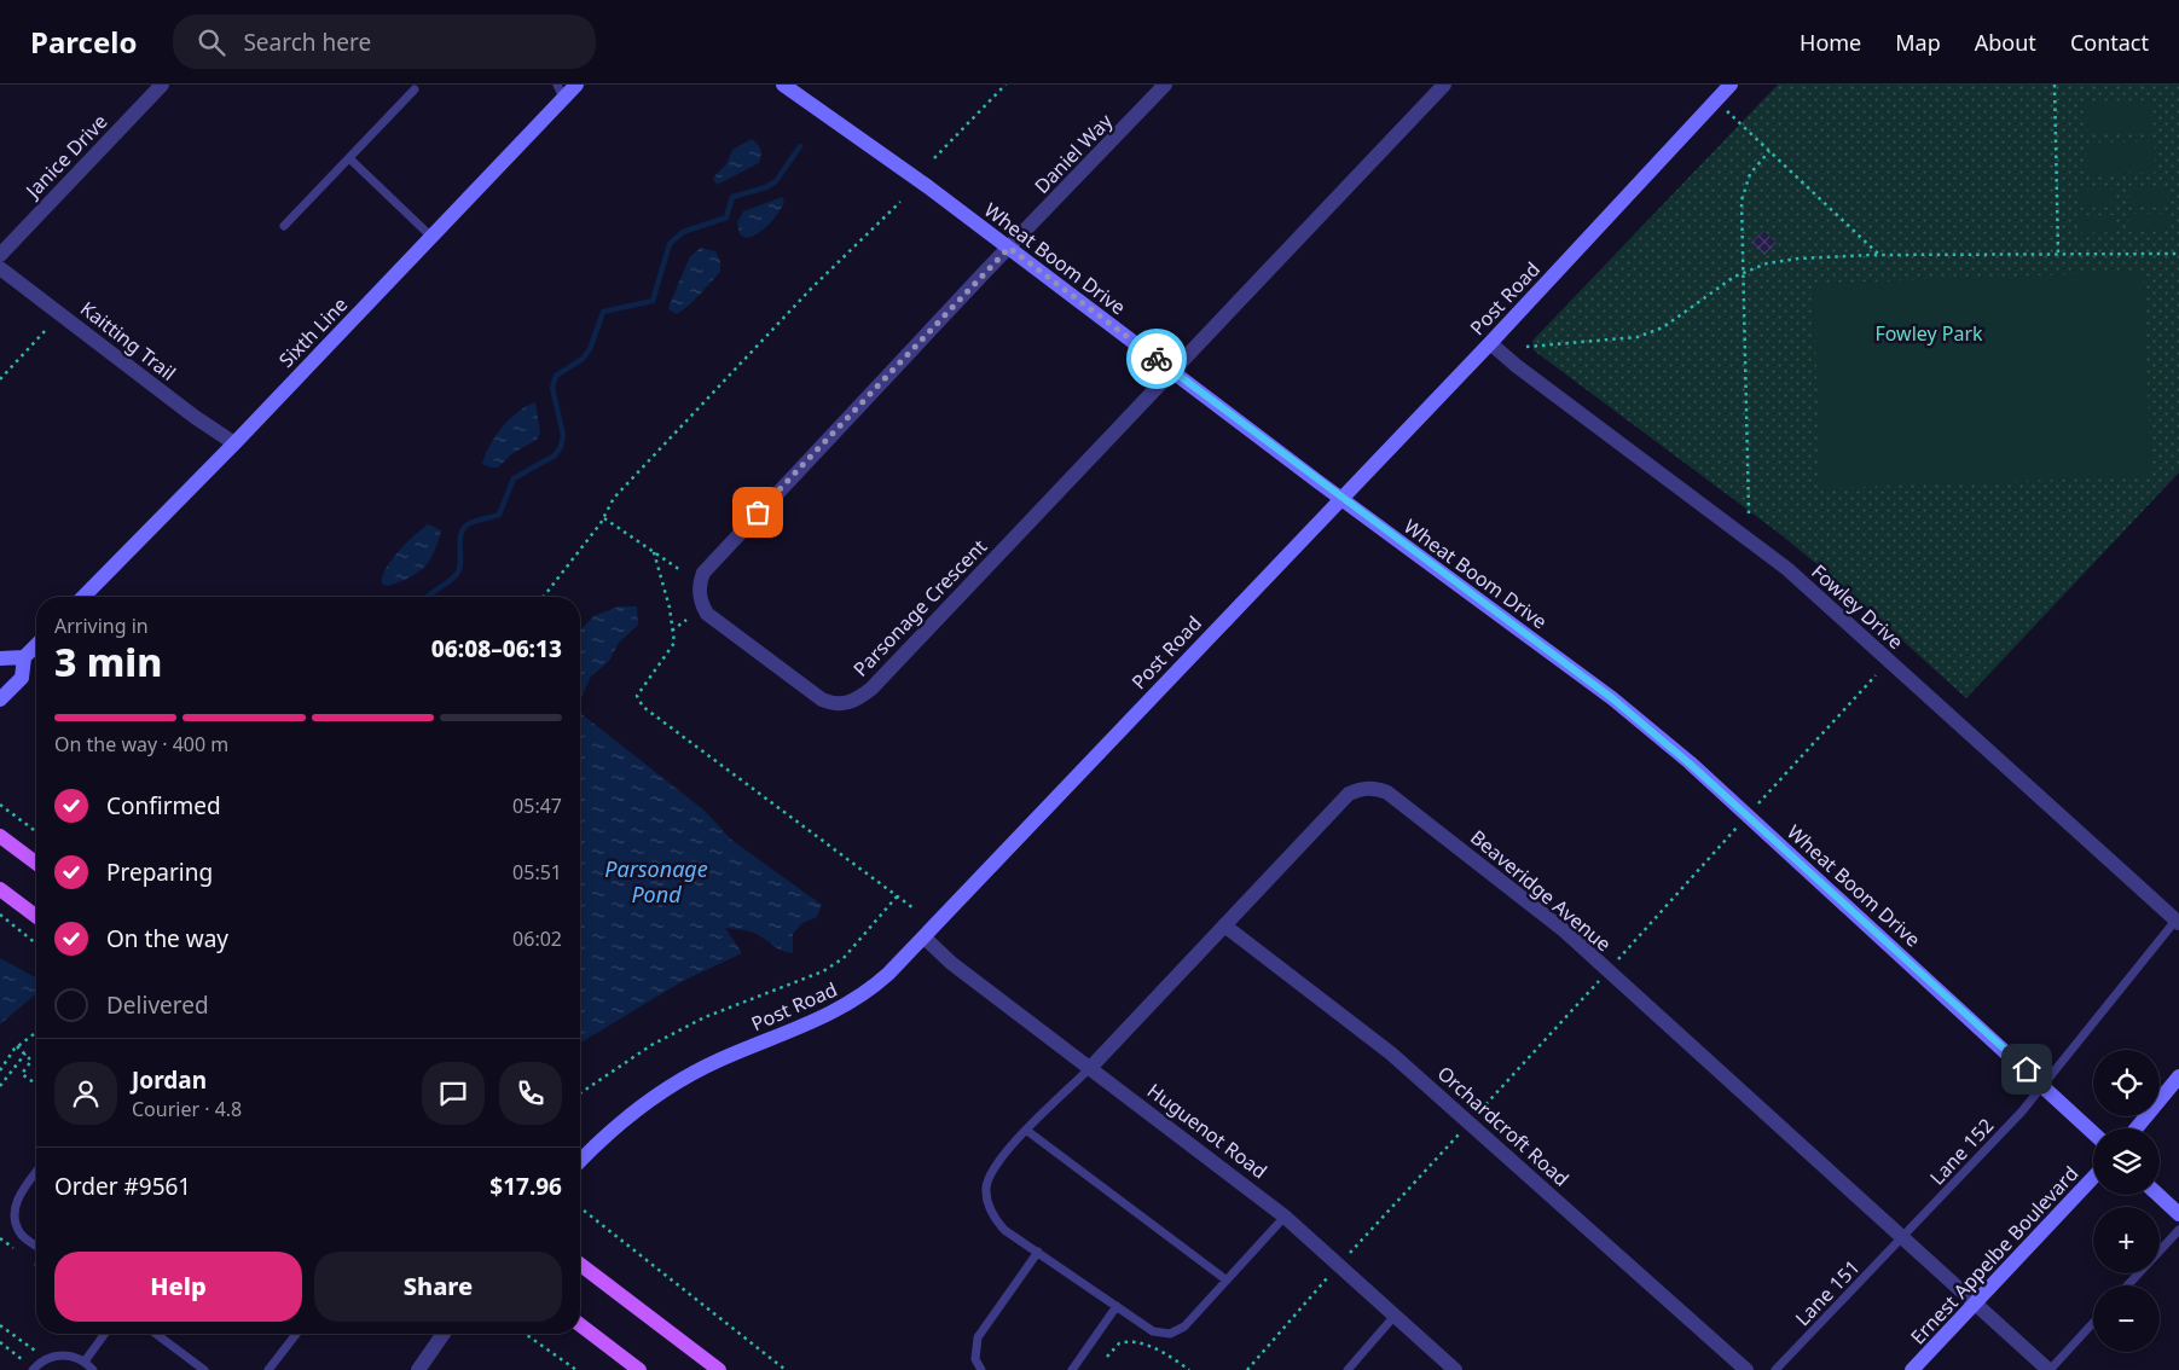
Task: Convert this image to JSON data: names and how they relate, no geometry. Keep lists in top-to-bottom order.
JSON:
{
  "streets": {
    "street": [
      "Daniel Way",
      "Janice Drive",
      "Wheat Boom Drive",
      "Post Road",
      "Sixth Line",
      "Kaitting Trail",
      "Fowley Drive",
      "Parsonage Crescent",
      "Beaveridge Avenue",
      "Orchardcroft Road",
      "Huguenot Road",
      "Ernest Appelbe Boulevard"
    ],
    "lane": ["Lane 152", "Lane 151"]
  },
  "crossings": [
    ["Daniel Way", "Wheat Boom Drive"],
    ["Daniel Way", "Parsonage Crescent"],
    ["Wheat Boom Drive", "Post Road"],
    ["Wheat Boom Drive", "Parsonage Crescent"],
    ["Wheat Boom Drive", "Lane 152"],
    ["Post Road", "Fowley Drive"],
    ["Post Road", "Huguenot Road"],
    ["Sixth Line", "Kaitting Trail"],
    ["Fowley Drive", "Lane 152"],
    ["Beaveridge Avenue", "Orchardcroft Road"],
    ["Beaveridge Avenue", "Huguenot Road"],
    ["Beaveridge Avenue", "Lane 152"],
    ["Beaveridge Avenue", "Ernest Appelbe Boulevard"],
    ["Beaveridge Avenue", "Lane 151"],
    ["Lane 152", "Lane 151"]
  ],
  "water": ["Parsonage Pond"],
  "parks": ["Fowley Park"],
  "page": {
    "header": "Parcelo",
    "search": "Search here",
    "nav": [
      "Home",
      "Map",
      "About",
      "Contact"
    ],
    "heading": ["3 min", "Arriving in", "06:08–06:13"],
    "panel": [
      "Jordan",
      "Courier · 4.8",
      "Order #9561",
      "$17.96"
    ],
    "bar": "On the way · 400 m",
    "list": [
      ["Confirmed", "05:47"],
      ["Preparing", "05:51"],
      ["On the way", "06:02"],
      "Delivered"
    ],
    "map_buttons": ["+", "−"],
    "buttons": ["Help", "Share"]
  }
}
